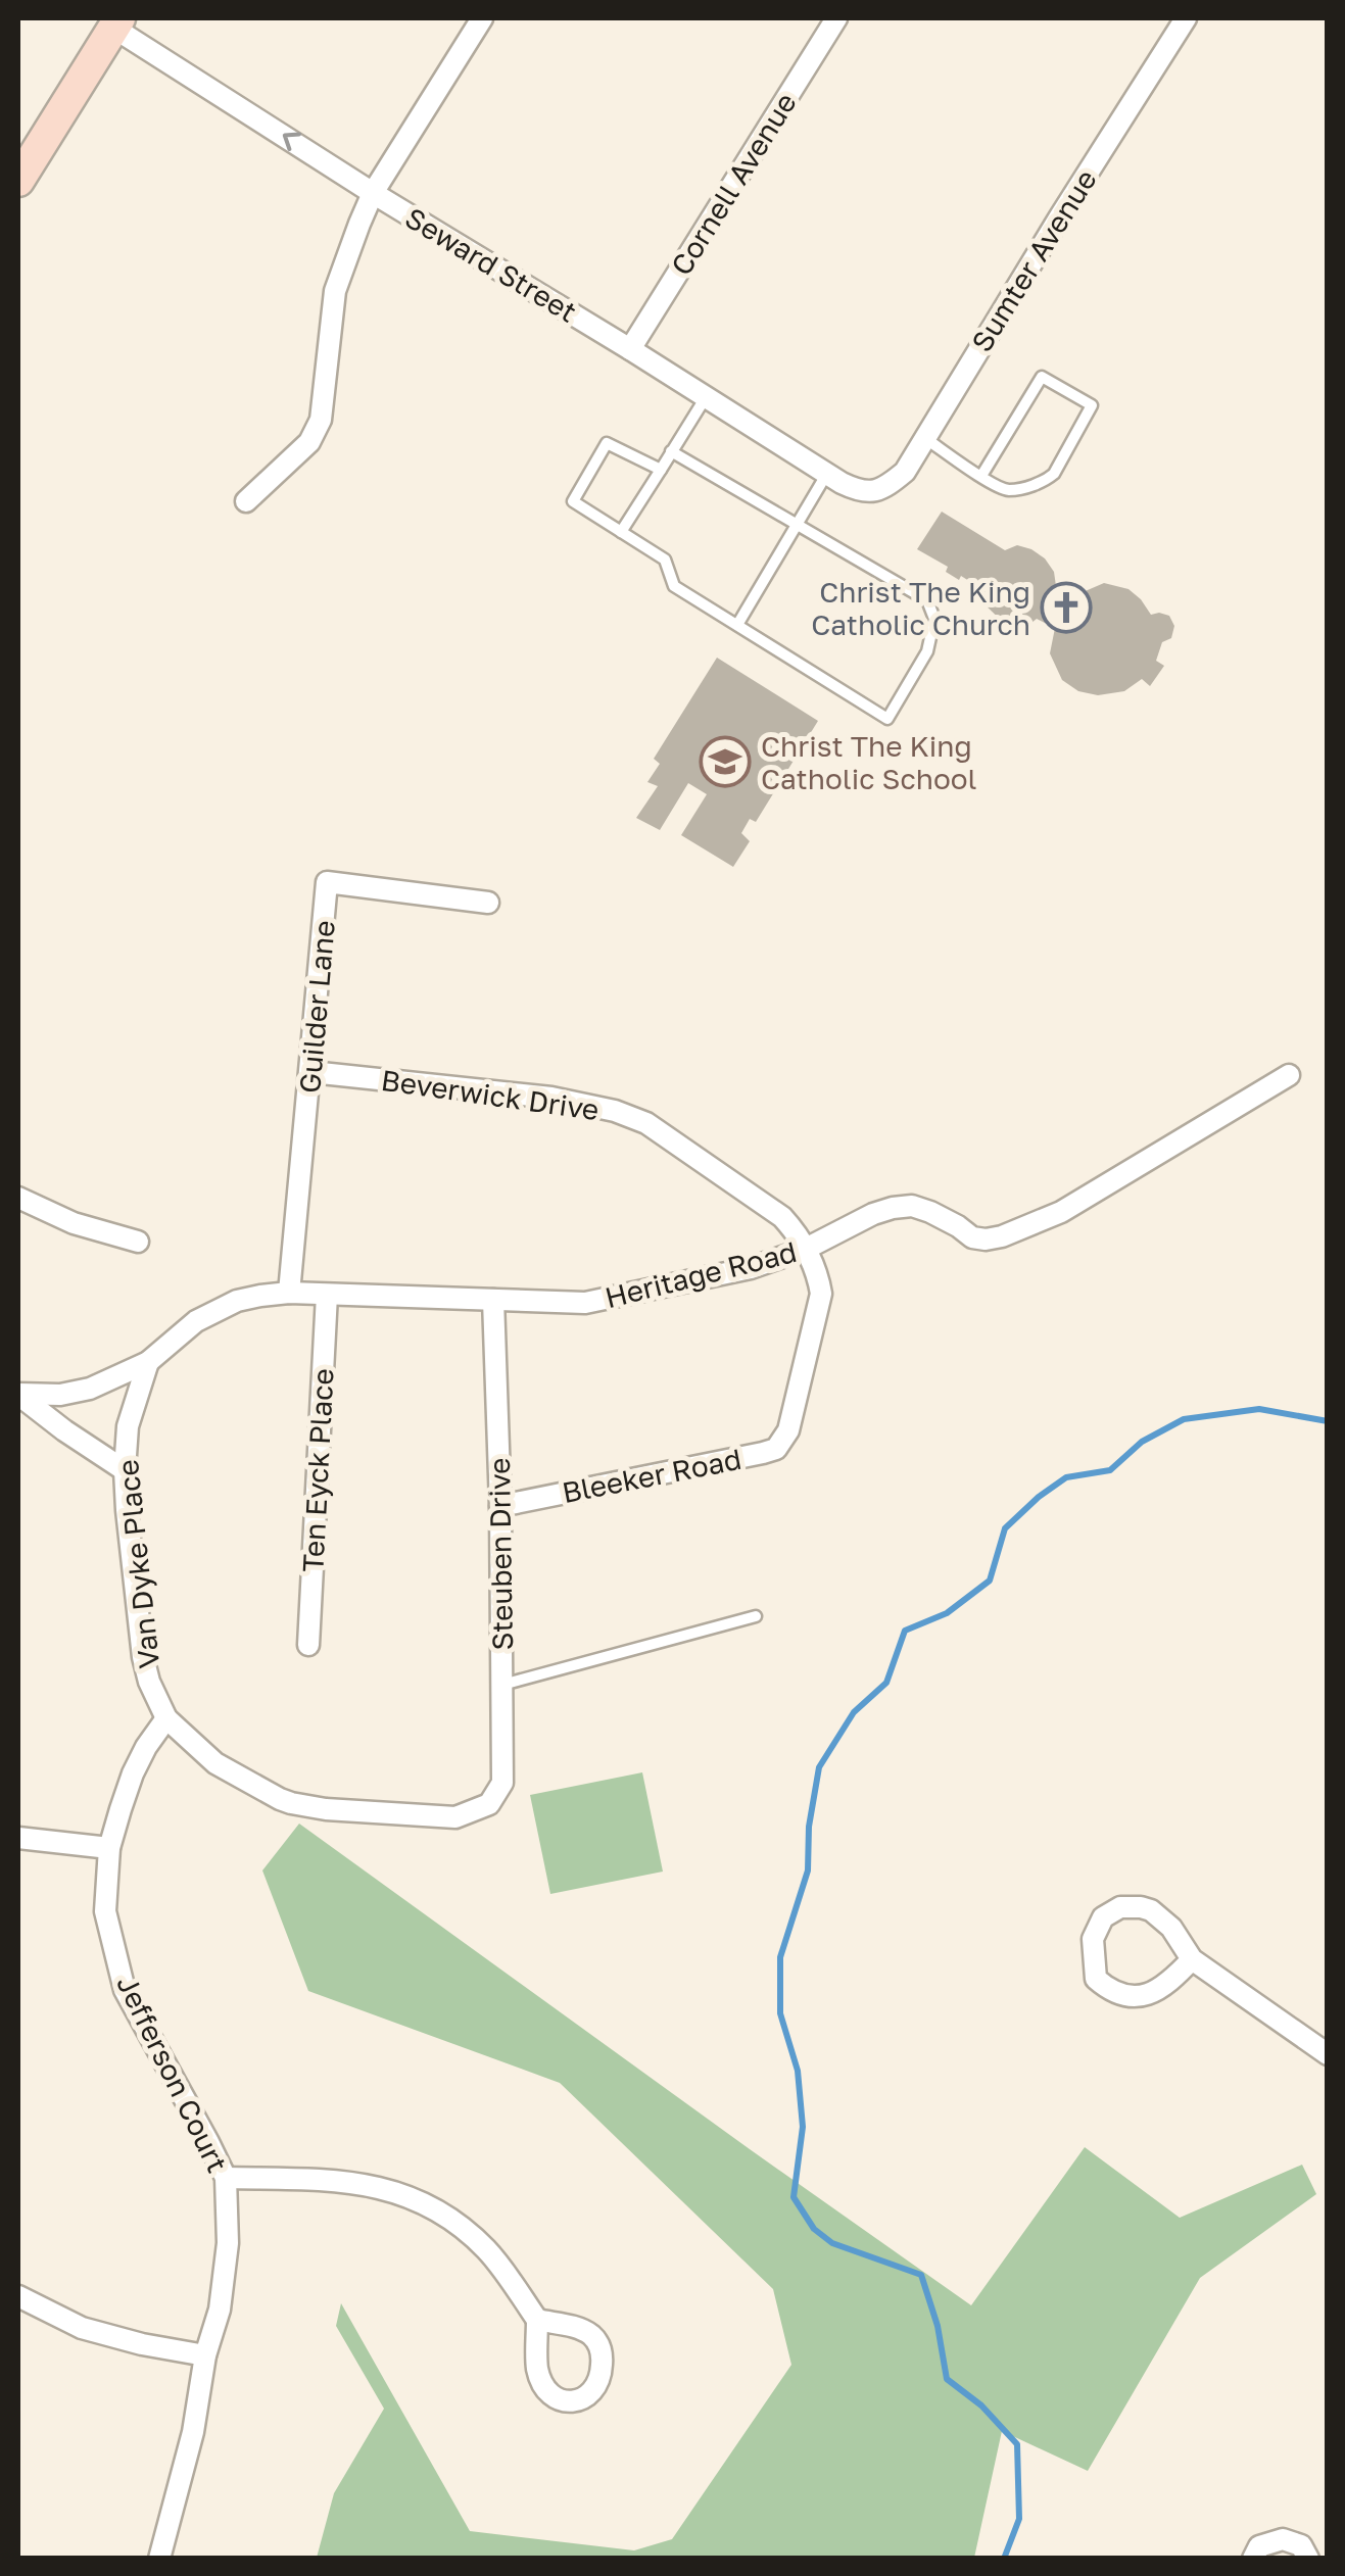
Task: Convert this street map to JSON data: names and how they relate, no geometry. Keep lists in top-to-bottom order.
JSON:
{
  "streets": {
    "street": [
      "Cornell Avenue",
      "Sumter Avenue",
      "Seward Street",
      "Guilder Lane",
      "Beverwick Drive",
      "Heritage Road",
      "Ten Eyck Place",
      "Bleeker Road",
      "Steuben Drive",
      "Van Dyke Place",
      "Jefferson Court"
    ]
  },
  "crossings": [
    ["Cornell Avenue", "Seward Street"],
    ["Sumter Avenue", "Seward Street"],
    ["Guilder Lane", "Beverwick Drive"],
    ["Guilder Lane", "Heritage Road"],
    ["Beverwick Drive", "Heritage Road"],
    ["Beverwick Drive", "Bleeker Road"],
    ["Heritage Road", "Ten Eyck Place"],
    ["Heritage Road", "Bleeker Road"],
    ["Heritage Road", "Steuben Drive"],
    ["Heritage Road", "Van Dyke Place"],
    ["Bleeker Road", "Steuben Drive"],
    ["Steuben Drive", "Van Dyke Place"],
    ["Van Dyke Place", "Jefferson Court"]
  ],
  "places": {
    "church": ["Christ The King Catholic Church"],
    "school or university": ["Christ The King Catholic School"]
  }
}
